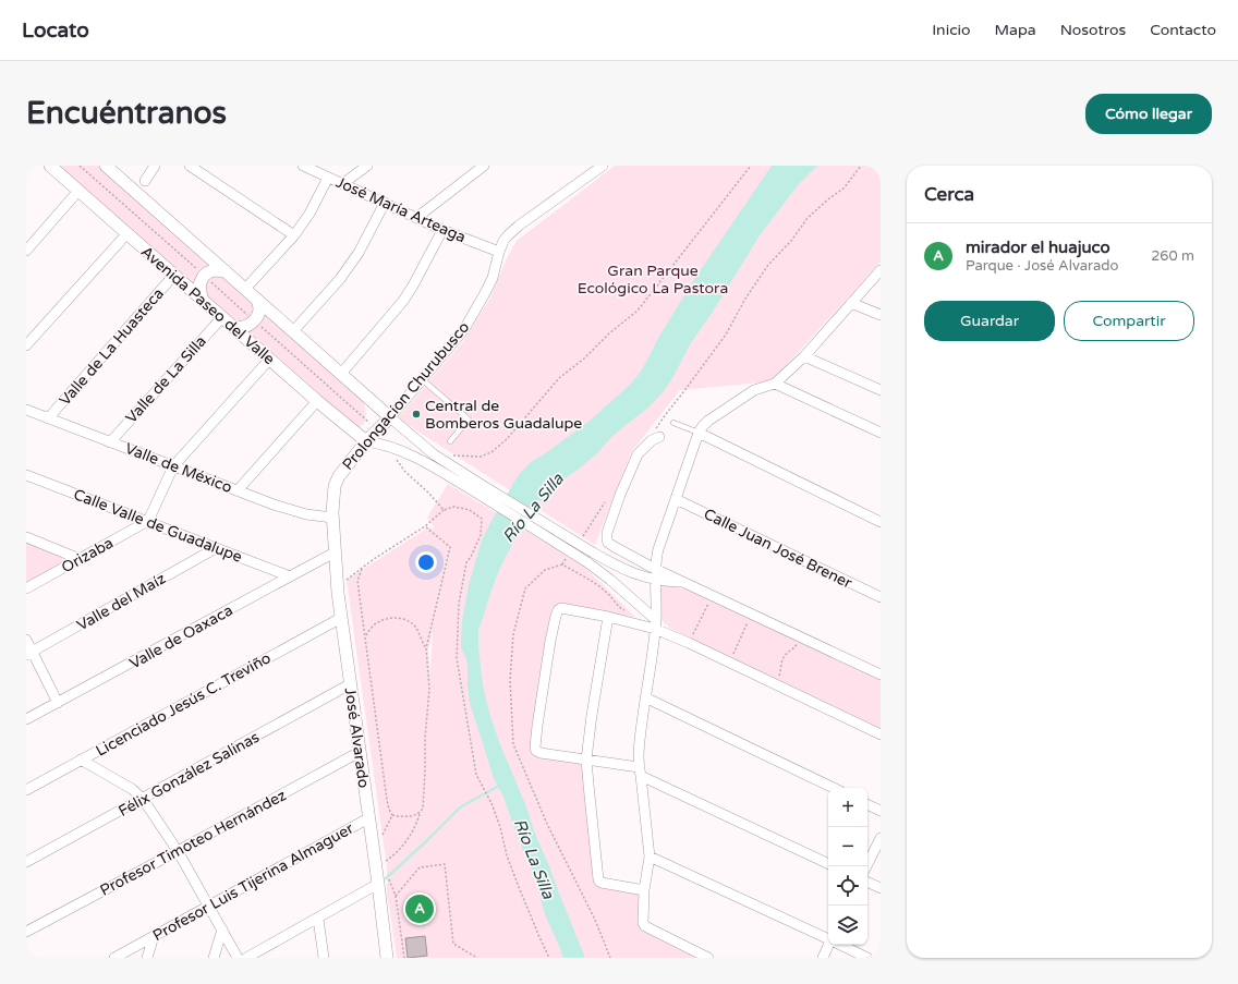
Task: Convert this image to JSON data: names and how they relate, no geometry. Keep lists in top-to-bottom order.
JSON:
{
  "streets": {
    "street": [
      "José María Arteaga",
      "Avenida Paseo del Valle",
      "Valle de La Huasteca",
      "Valle de La Silla",
      "Prolongacíon Churubusco",
      "Valle de México",
      "Calle Valle de Guadalupe",
      "Calle Juan José Brener",
      "Orizaba",
      "Valle del Maíz",
      "Valle de Oaxaca",
      "Licenciado Jesús C. Treviño",
      "José Alvarado",
      "Félix González Salinas",
      "Profesor Timoteo Hernández",
      "Profesor Luis Tijerina Almaguer"
    ]
  },
  "crossings": [
    ["José María Arteaga", "Prolongacíon Churubusco"],
    ["Avenida Paseo del Valle", "Valle de La Huasteca"],
    ["Avenida Paseo del Valle", "Valle de La Silla"],
    ["Avenida Paseo del Valle", "Prolongacíon Churubusco"],
    ["Valle de La Huasteca", "Valle de México"],
    ["Valle de La Silla", "Valle de México"],
    ["Prolongacíon Churubusco", "Valle de México"],
    ["Prolongacíon Churubusco", "José Alvarado"],
    ["Valle de México", "José Alvarado"],
    ["Calle Valle de Guadalupe", "Orizaba"],
    ["Calle Valle de Guadalupe", "Valle del Maíz"],
    ["Calle Valle de Guadalupe", "Valle de Oaxaca"],
    ["Valle de Oaxaca", "José Alvarado"],
    ["Licenciado Jesús C. Treviño", "José Alvarado"],
    ["José Alvarado", "Félix González Salinas"],
    ["José Alvarado", "Profesor Timoteo Hernández"],
    ["José Alvarado", "Profesor Luis Tijerina Almaguer"]
  ],
  "water": ["Río La Silla"],
  "parks": ["Gran Parque Ecológico La Pastora"],
  "places": ["Central de Bomberos Guadalupe"],
  "page": {
    "header": "Locato",
    "nav": [
      "Inicio",
      "Mapa",
      "Nosotros",
      "Contacto"
    ],
    "buttons": [
      "Cómo llegar",
      ["Guardar", "Compartir"]
    ],
    "title": "Encuéntranos",
    "heading": "Cerca",
    "list": [
      {
        "mark": "A",
        "name": "mirador el huajuco",
        "note": "Parque · José Alvarado",
        "value": "260 m"
      }
    ],
    "map_buttons": ["+", "−"],
    "pins": "A"
  }
}
